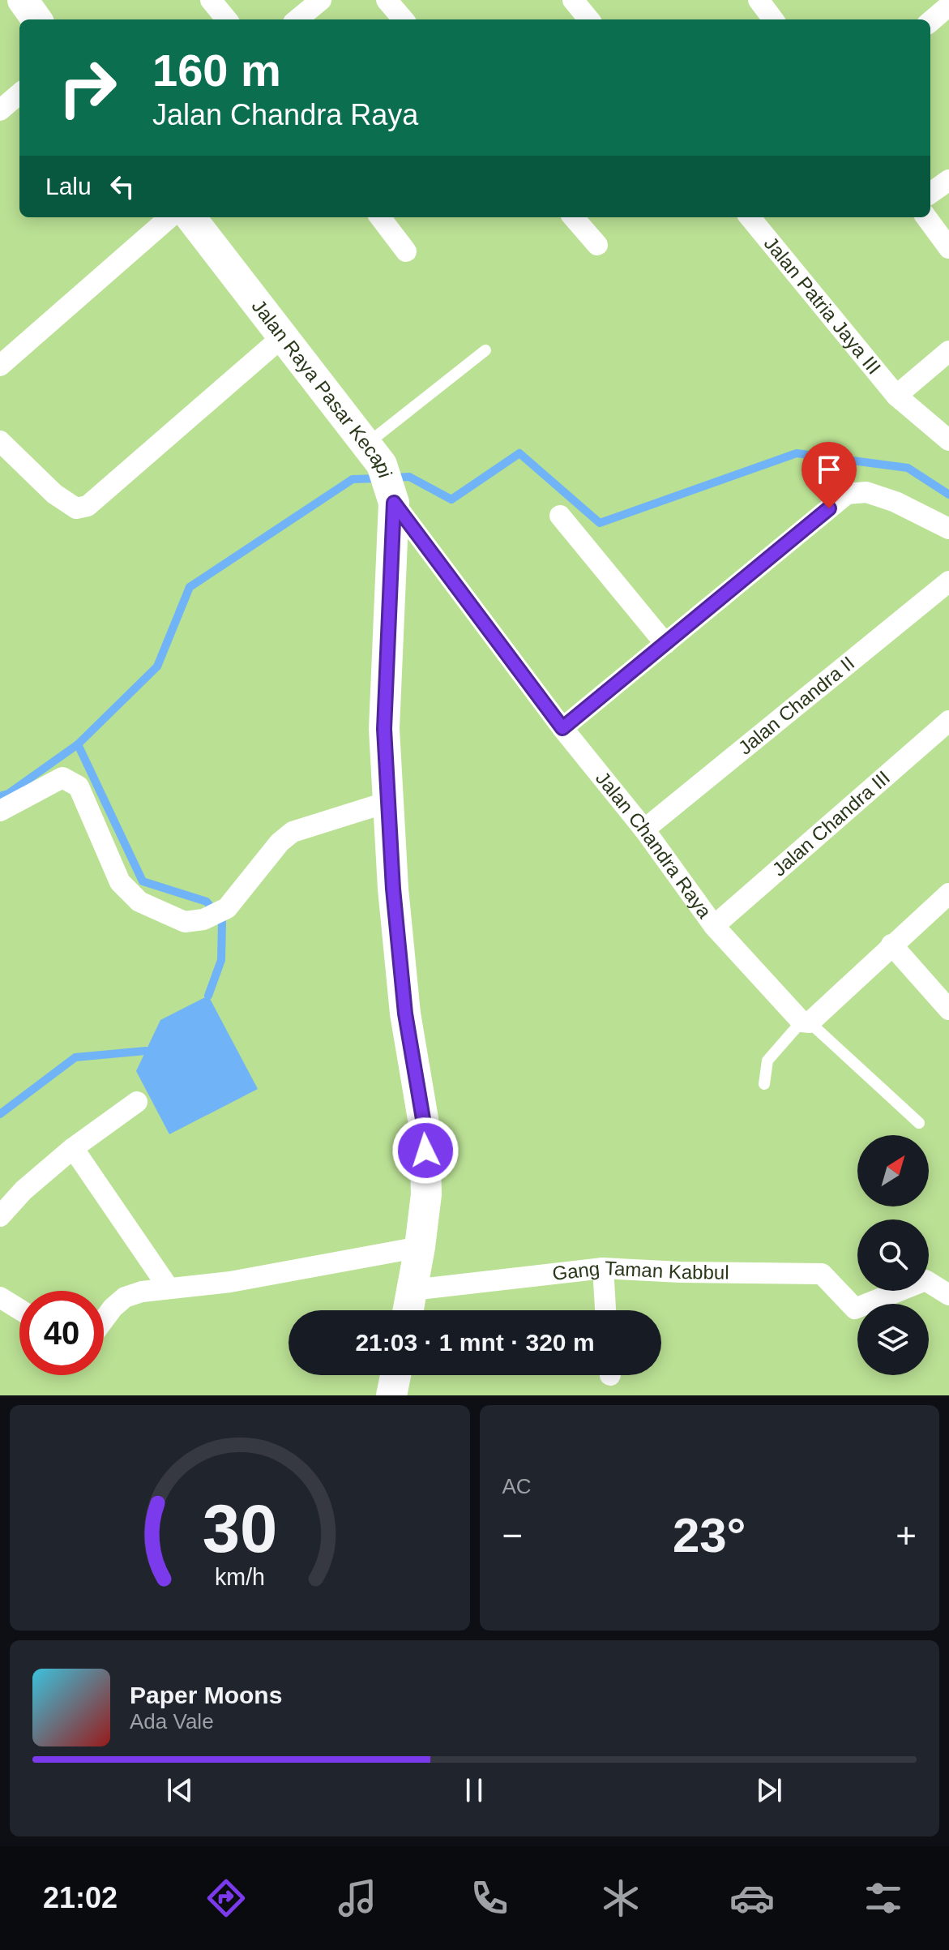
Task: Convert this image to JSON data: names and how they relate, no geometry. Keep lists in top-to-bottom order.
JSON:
{
  "streets": {
    "street": [
      "Jalan Patria Jaya III",
      "Jalan Raya Pasar Kecapi",
      "Jalan Chandra II",
      "Jalan Chandra III",
      "Jalan Chandra Raya",
      "Gang Taman Kabbul"
    ]
  },
  "crossings": [
    ["Jalan Raya Pasar Kecapi", "Jalan Chandra Raya"],
    ["Jalan Raya Pasar Kecapi", "Gang Taman Kabbul"],
    ["Jalan Chandra II", "Jalan Chandra Raya"],
    ["Jalan Chandra III", "Jalan Chandra Raya"]
  ],
  "north": "top right",
  "page": {
    "turn": ["160 m", "Jalan Chandra Raya"],
    "then": "Lalu",
    "limit": "40",
    "trip": "21:03 · 1 mnt · 320 m",
    "tile": "AC",
    "heat": ["−", "23°", "+"],
    "song": ["Paper Moons", "Ada Vale"],
    "tabs": "21:02",
    "gauge": ["30", "km/h"]
  }
}
